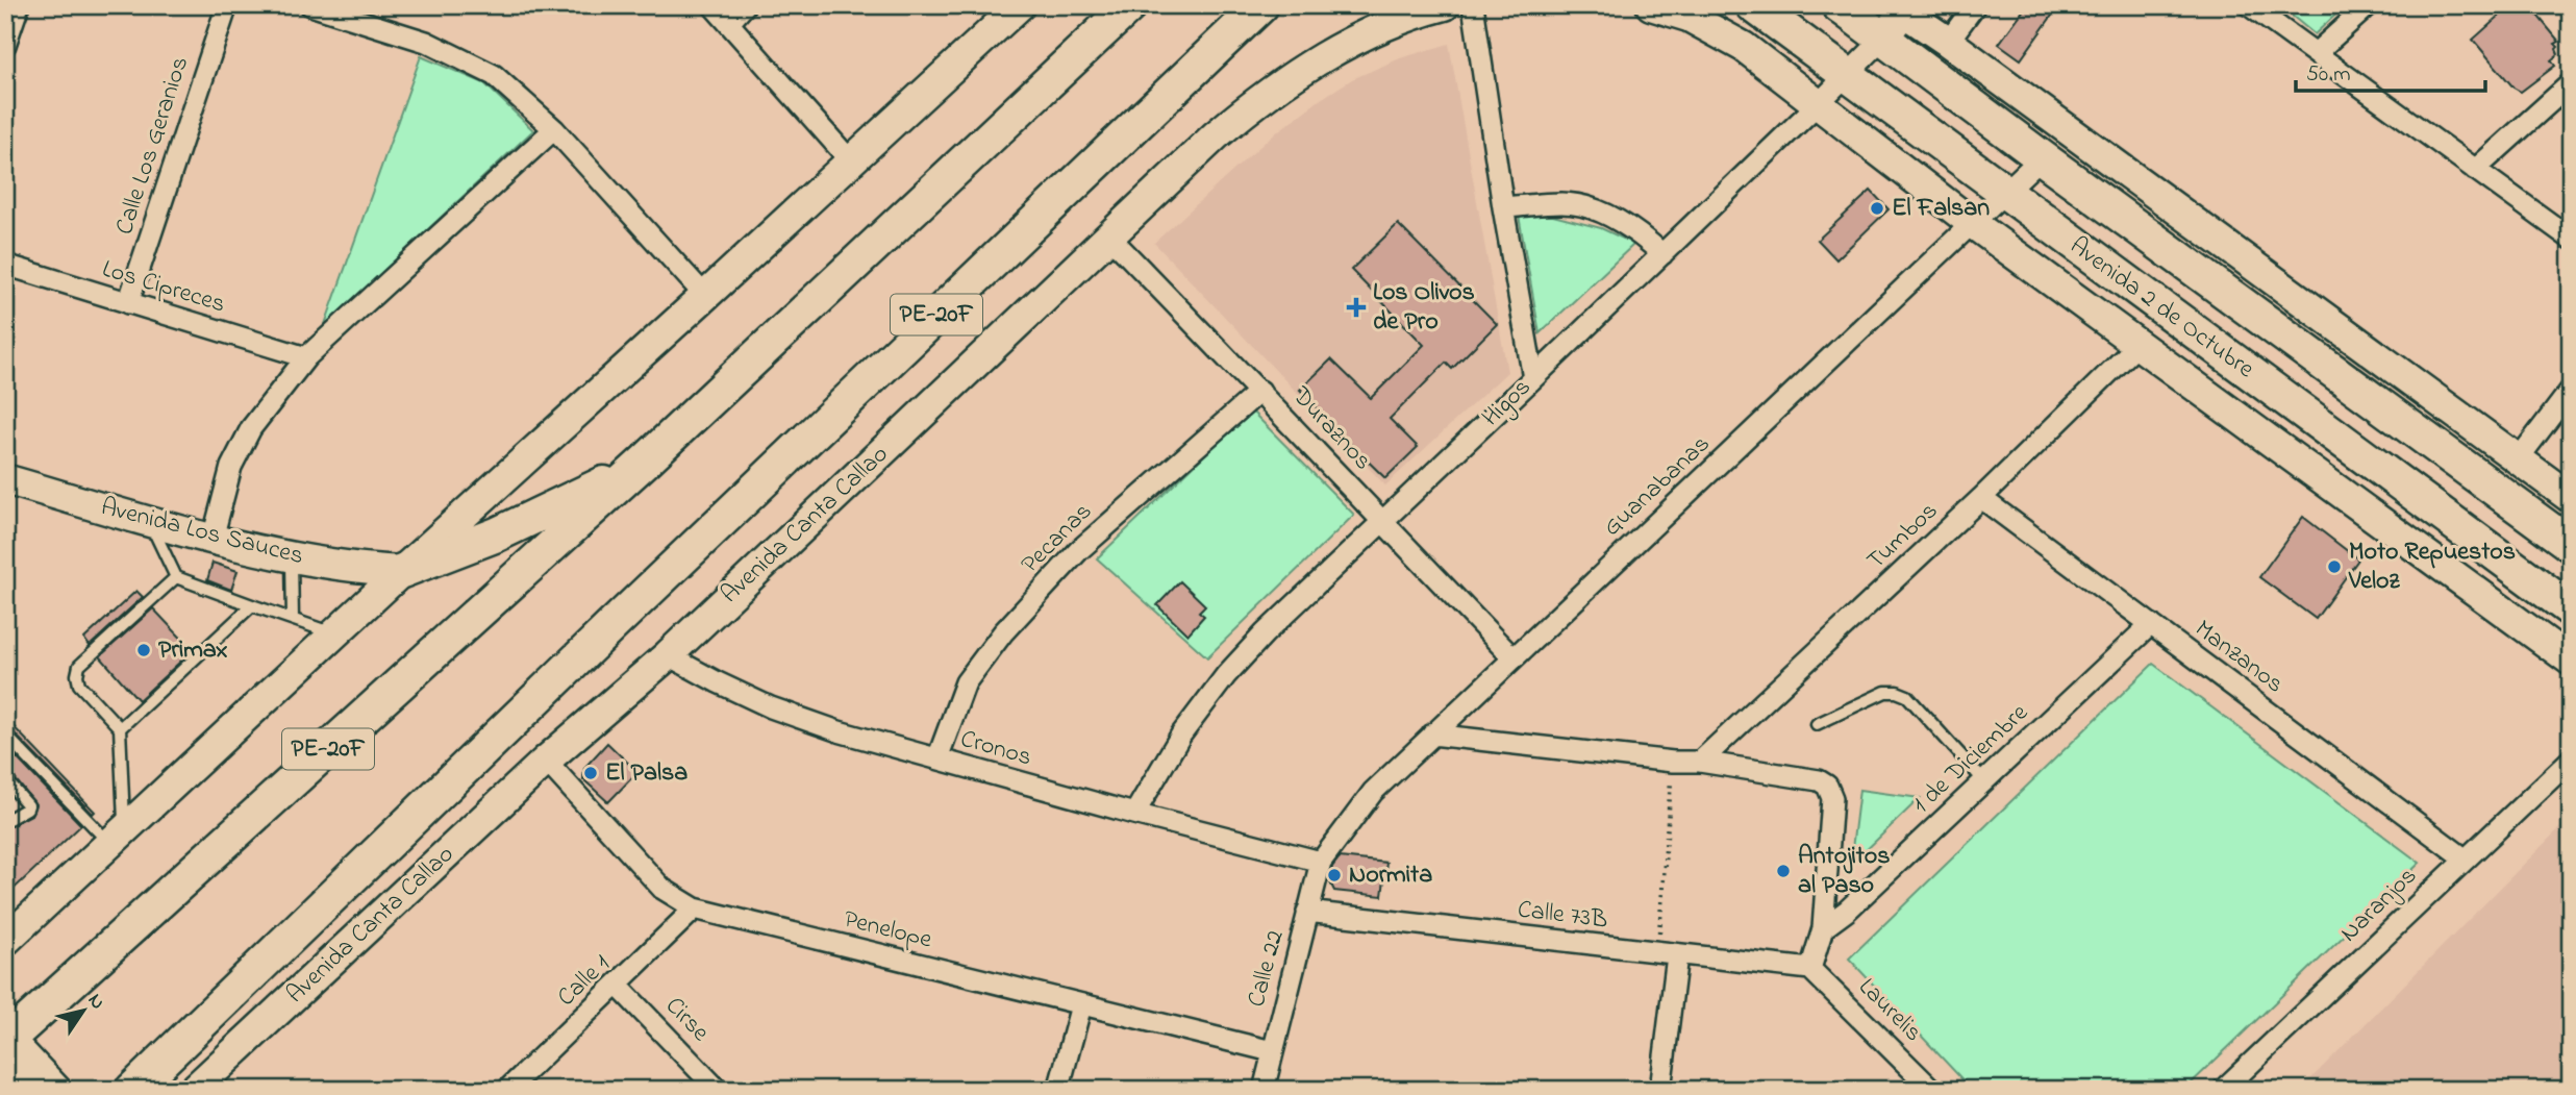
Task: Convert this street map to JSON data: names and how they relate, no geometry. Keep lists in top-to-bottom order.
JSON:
{
  "streets": {
    "main road": ["Avenida 2 de Octubre", "PE-20F", "Avenida Canta Callao"],
    "street": [
      "Calle Los Geranios",
      "Los Cipreces",
      "Higos",
      "Duraznos",
      "Guanabanas",
      "Avenida Los Sauces",
      "Tumbos",
      "Pecanas",
      "Manzanos",
      "Cronos",
      "1 de Diciembre",
      "Naranjos",
      "Calle 73B",
      "Penelope",
      "Calle 22",
      "Calle 1",
      "Laurelis",
      "Cirse"
    ]
  },
  "crossings": [
    ["Calle Los Geranios", "Los Cipreces"],
    ["Avenida 2 de Octubre", "Higos"],
    ["Avenida 2 de Octubre", "Guanabanas"],
    ["Avenida 2 de Octubre", "Tumbos"],
    ["Higos", "Duraznos"],
    ["Higos", "Cronos"],
    ["Duraznos", "Guanabanas"],
    ["Duraznos", "Avenida Canta Callao"],
    ["Duraznos", "Pecanas"],
    ["Guanabanas", "Cronos"],
    ["Guanabanas", "Calle 22"],
    ["Avenida Canta Callao", "Cronos"],
    ["Avenida Canta Callao", "Penelope"],
    ["Tumbos", "Manzanos"],
    ["Pecanas", "Cronos"],
    ["Manzanos", "1 de Diciembre"],
    ["Manzanos", "Naranjos"],
    ["Cronos", "Calle 22"],
    ["Calle 73B", "Calle 22"],
    ["Calle 73B", "Laurelis"],
    ["Penelope", "Calle 22"],
    ["Penelope", "Calle 1"],
    ["Calle 1", "Cirse"]
  ],
  "places": {
    "other": [
      "El Falsan",
      "Moto Repuestos Veloz",
      "Primax",
      "El Palsa",
      "Antojitos al Paso",
      "Normita"
    ],
    "health": ["Los Olivos de Pro"]
  },
  "scale_bar": "50 m",
  "north": "top right"
}
